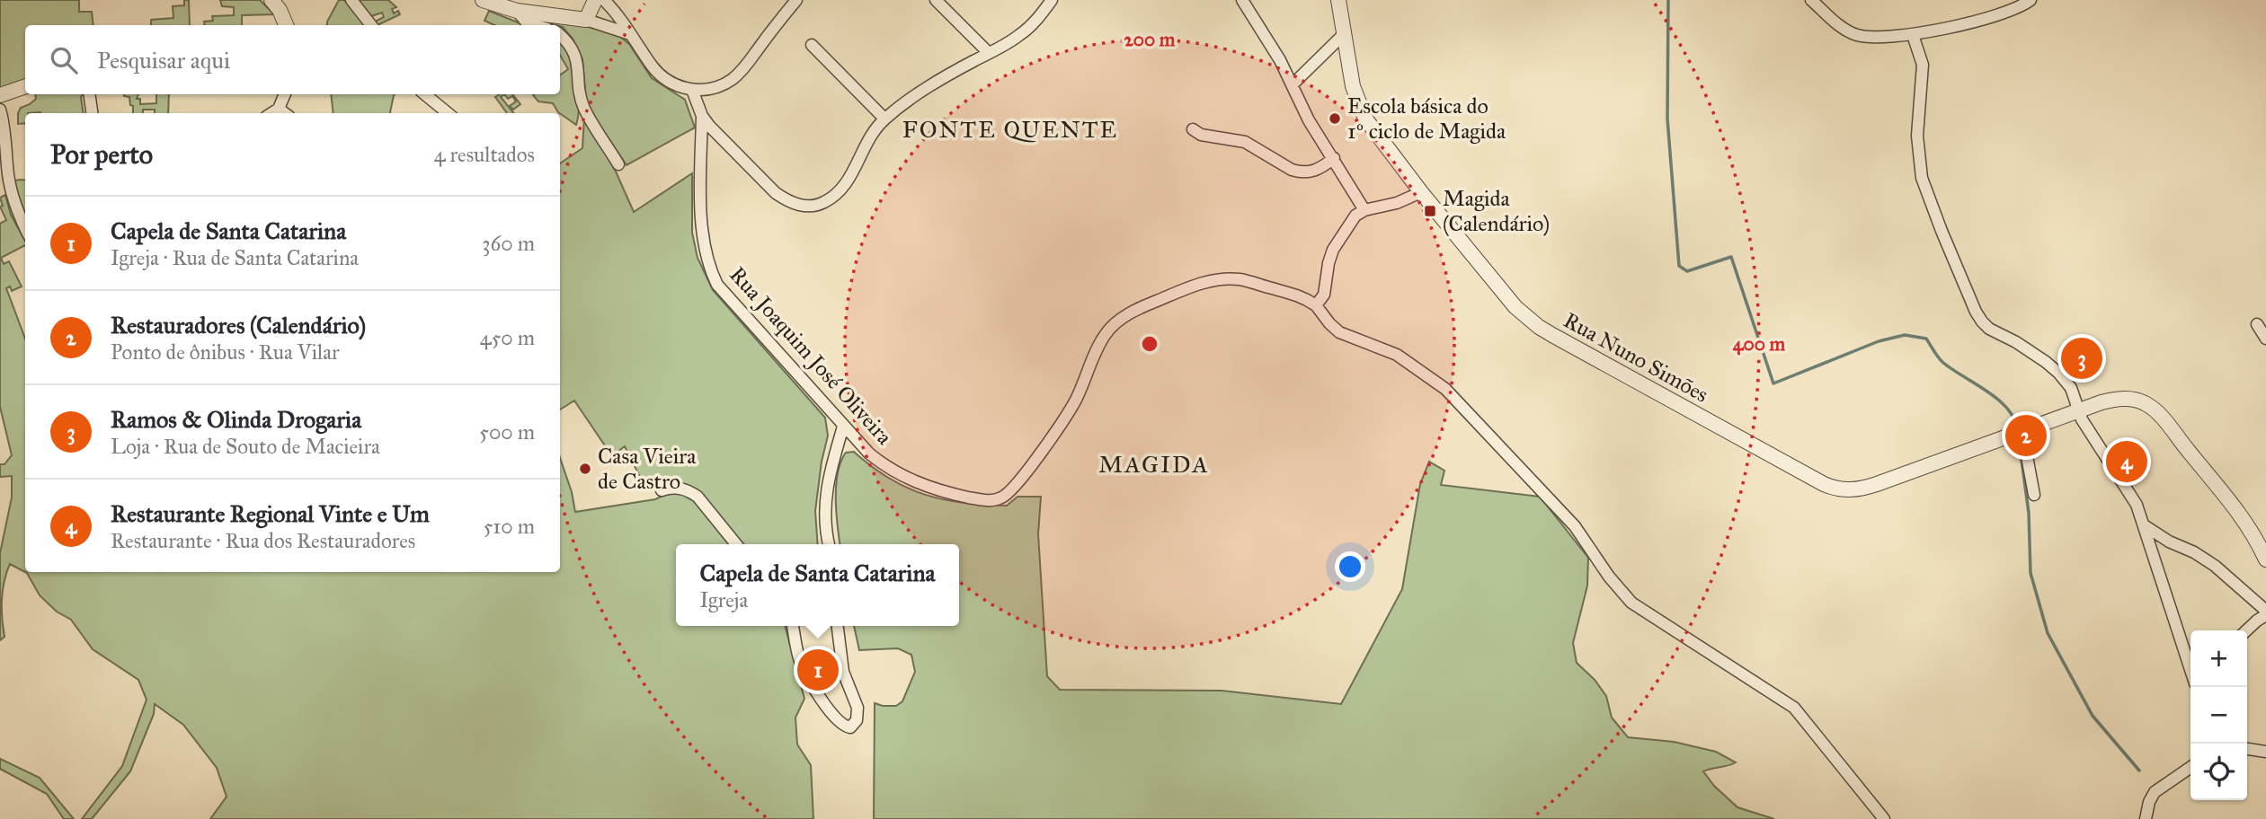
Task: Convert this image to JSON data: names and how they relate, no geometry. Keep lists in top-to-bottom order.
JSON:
{
  "streets": {
    "street": ["Rua Joaquim José Oliveira", "Rua Nuno Simões"]
  },
  "districts": ["FONTE QUENTE", "MAGIDA"],
  "places": {
    "other": ["Escola básica do 1º ciclo de Magida", "Casa Vieira de Castro"],
    "transit": ["Magida (Calendário)"]
  },
  "page": {
    "search": "Pesquisar aqui",
    "heading": ["Por perto", "4 resultados"],
    "list": [
      {
        "mark": "1",
        "name": "Capela de Santa Catarina",
        "note": "Igreja · Rua de Santa Catarina",
        "value": "360 m"
      },
      {
        "mark": "2",
        "name": "Restauradores (Calendário)",
        "note": "Ponto de ônibus · Rua Vilar",
        "value": "450 m"
      },
      {
        "mark": "3",
        "name": "Ramos & Olinda Drogaria",
        "note": "Loja · Rua de Souto de Macieira",
        "value": "500 m"
      },
      {
        "mark": "4",
        "name": "Restaurante Regional Vinte e Um",
        "note": "Restaurante · Rua dos Restauradores",
        "value": "510 m"
      }
    ],
    "pins": [
      "3",
      "2",
      "4",
      "1"
    ],
    "popup": ["Capela de Santa Catarina", "Igreja"],
    "map_buttons": ["+", "−"]
  },
  "rings": ["200 m", "400 m"]
}
